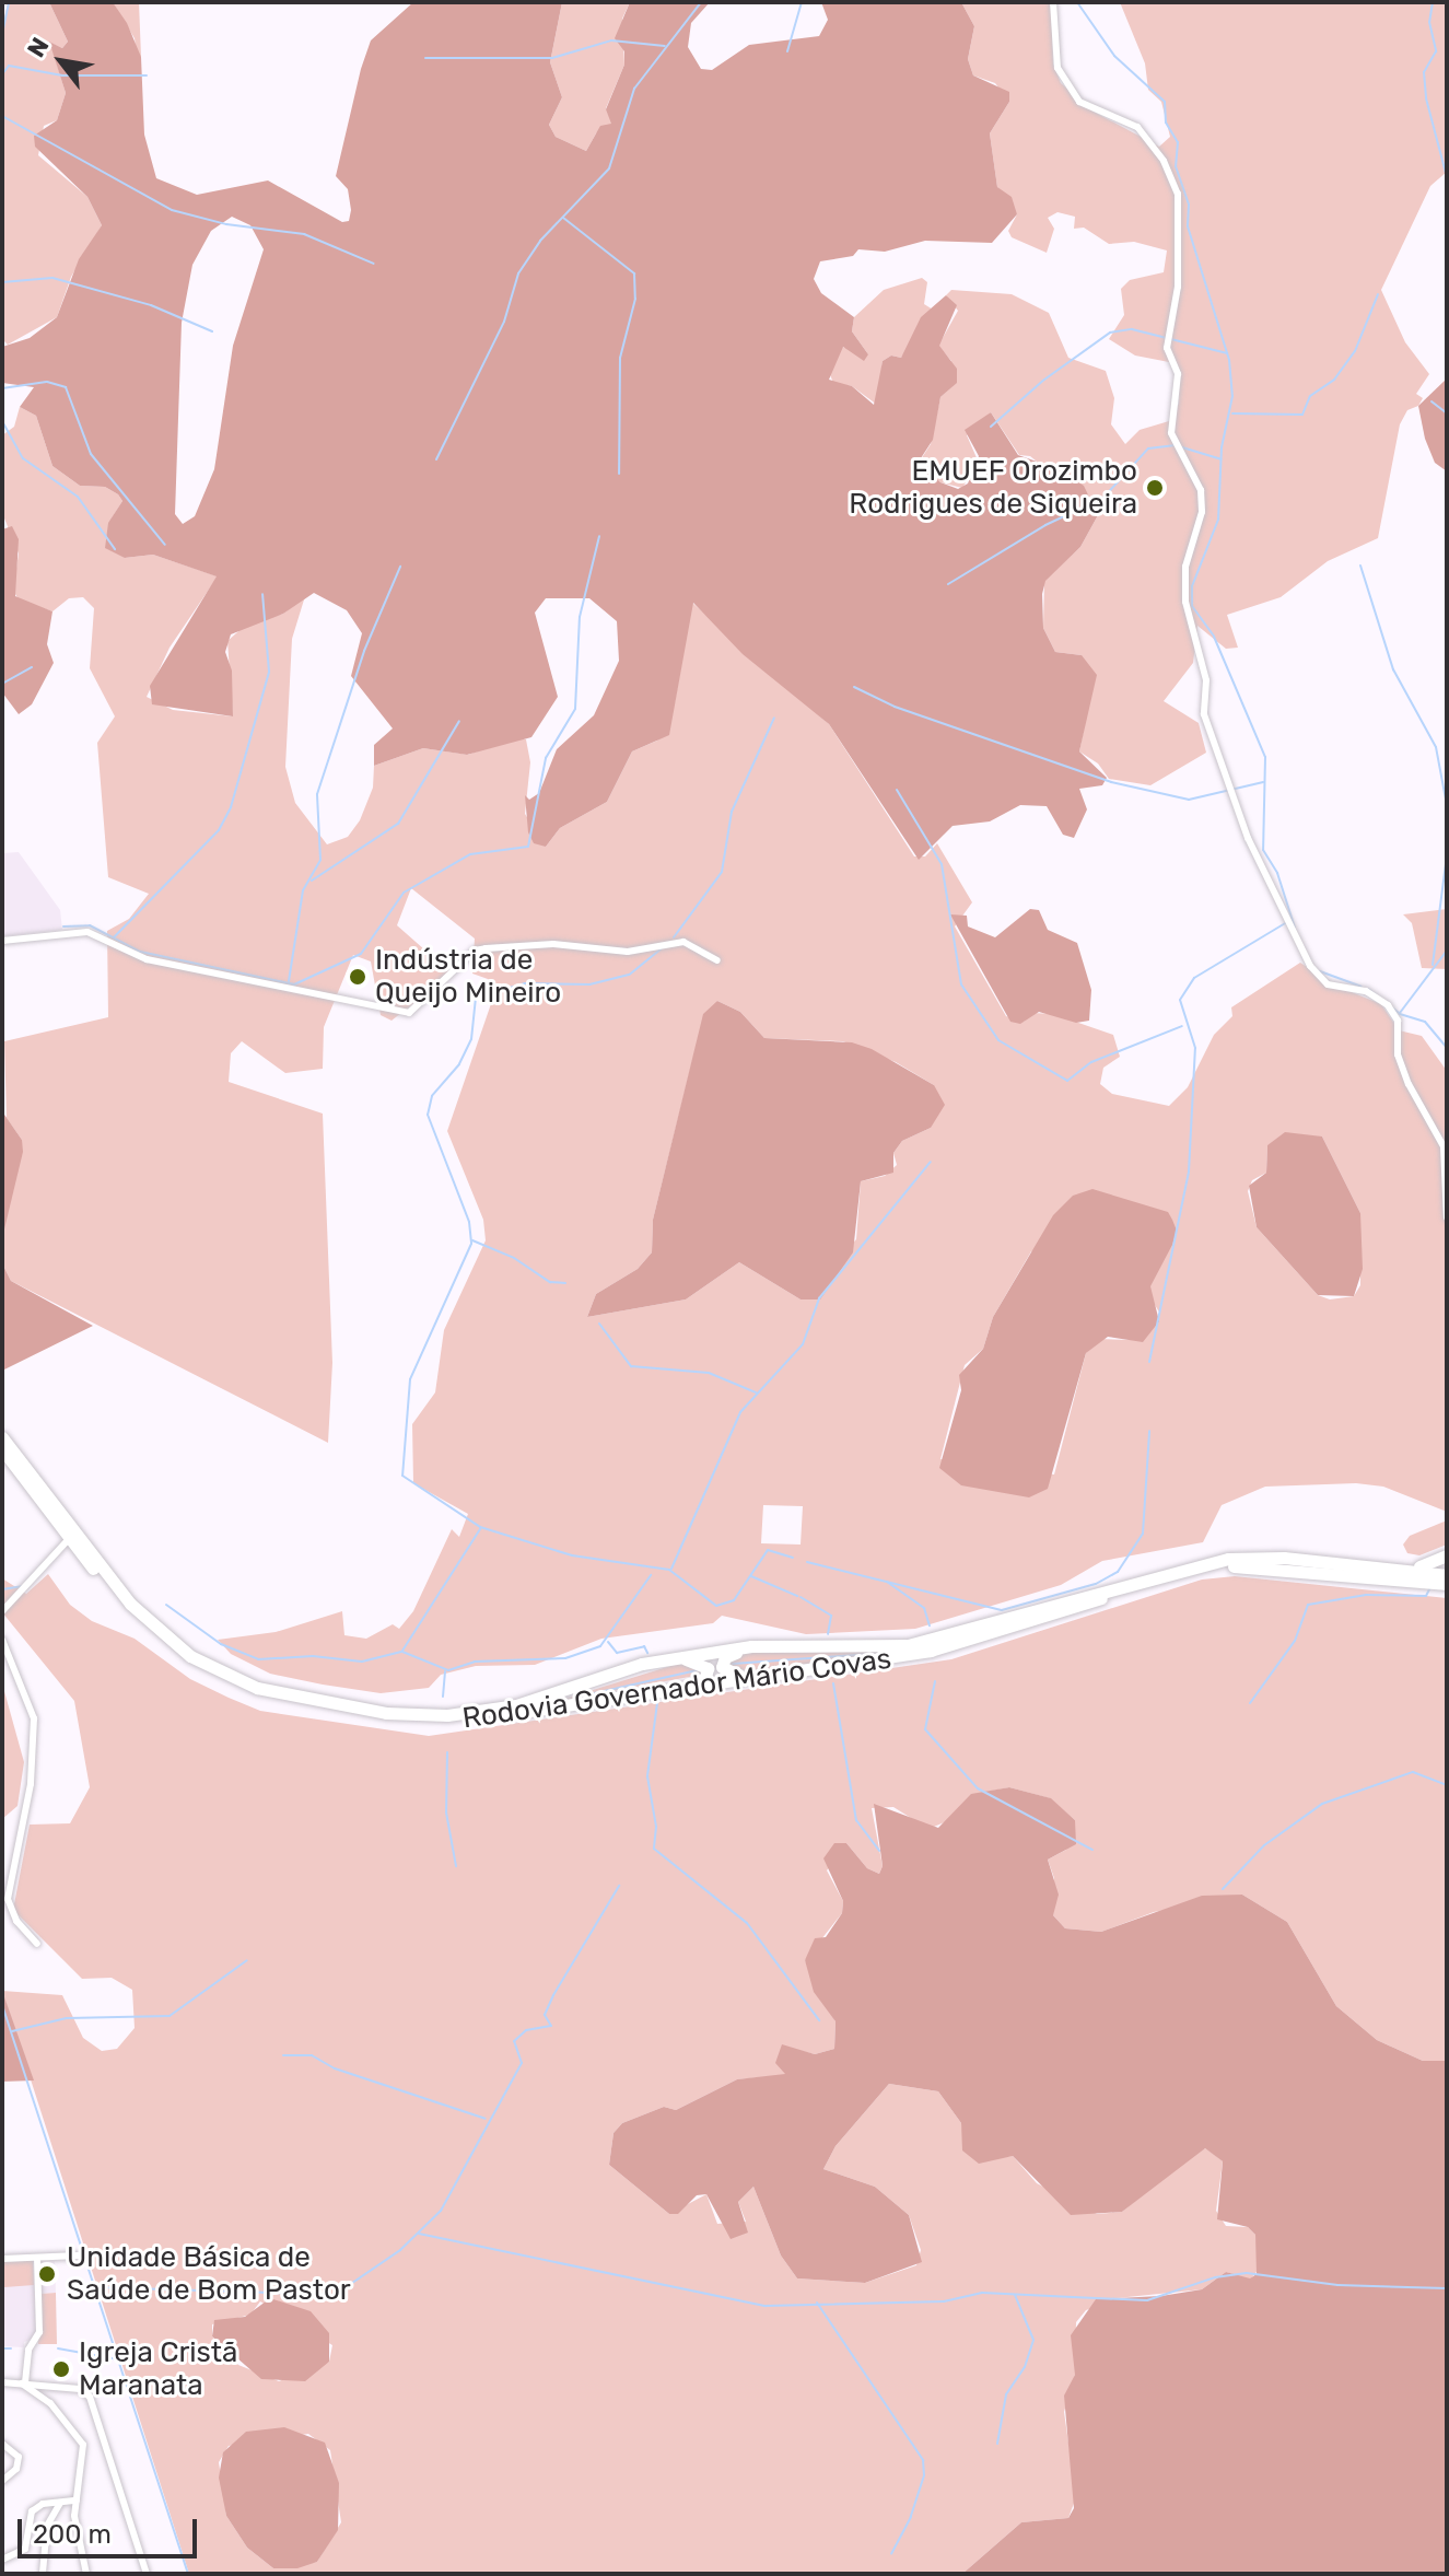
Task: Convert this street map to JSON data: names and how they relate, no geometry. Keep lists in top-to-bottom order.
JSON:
{
  "streets": {
    "highway": ["Rodovia Governador Mário Covas"]
  },
  "places": [
    "EMUEF Orozimbo Rodrigues de Siqueira",
    "Indústria de Queijo Mineiro",
    "Unidade Básica de Saúde de Bom Pastor",
    "Igreja Cristã Maranata"
  ],
  "scale_bar": "200 m",
  "north": "top left"
}
